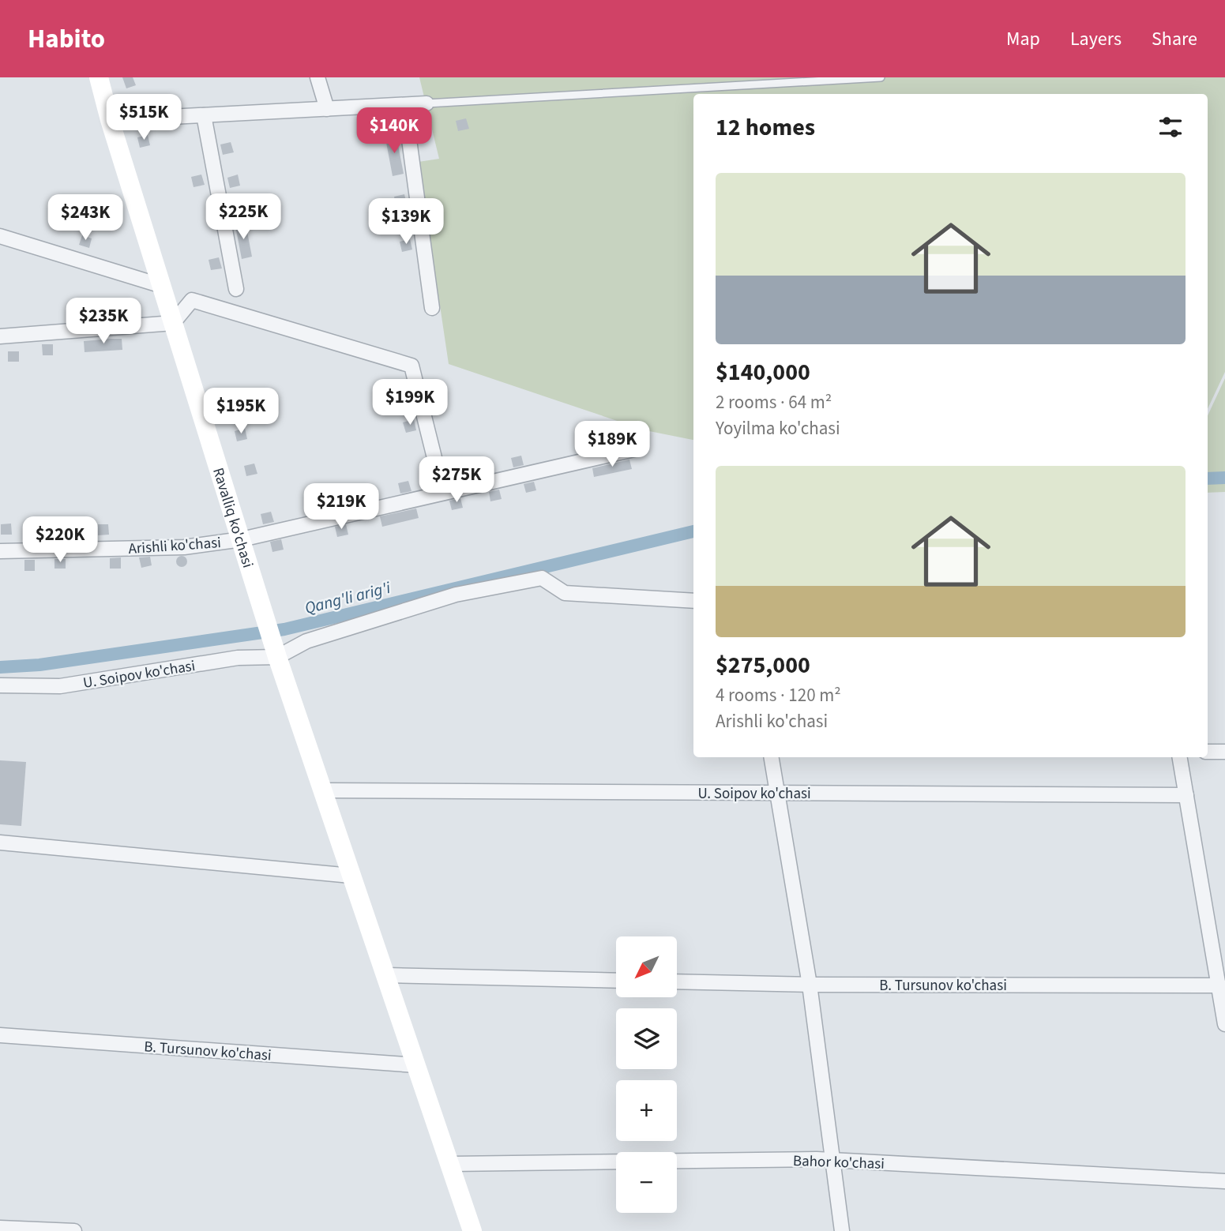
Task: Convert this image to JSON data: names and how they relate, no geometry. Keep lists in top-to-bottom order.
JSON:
{
  "streets": {
    "street": [
      "Ravalliq ko'chasi",
      "Arishli ko'chasi",
      "U. Soipov ko'chasi",
      "B. Tursunov ko'chasi",
      "Bahor ko'chasi"
    ]
  },
  "crossings": [
    ["Ravalliq ko'chasi", "Arishli ko'chasi"],
    ["Ravalliq ko'chasi", "U. Soipov ko'chasi"],
    ["Ravalliq ko'chasi", "B. Tursunov ko'chasi"],
    ["Ravalliq ko'chasi", "Bahor ko'chasi"]
  ],
  "water": ["Qang'li arig'i"],
  "north": "bottom left",
  "page": {
    "header": "Habito",
    "nav": ["Map", "Layers", "Share"],
    "price": [
      "$515K",
      "$140K",
      "$225K",
      "$243K",
      "$139K",
      "$235K",
      "$199K",
      "$195K",
      "$189K",
      "$275K",
      "$219K",
      "$220K"
    ],
    "heading": "12 homes",
    "list": [
      {
        "name": "$140,000",
        "note": "2 rooms · 64 m² · Yoyilma ko'chasi"
      },
      {
        "name": "$275,000",
        "note": "4 rooms · 120 m² · Arishli ko'chasi"
      }
    ],
    "map_buttons": ["+", "−"]
  }
}
